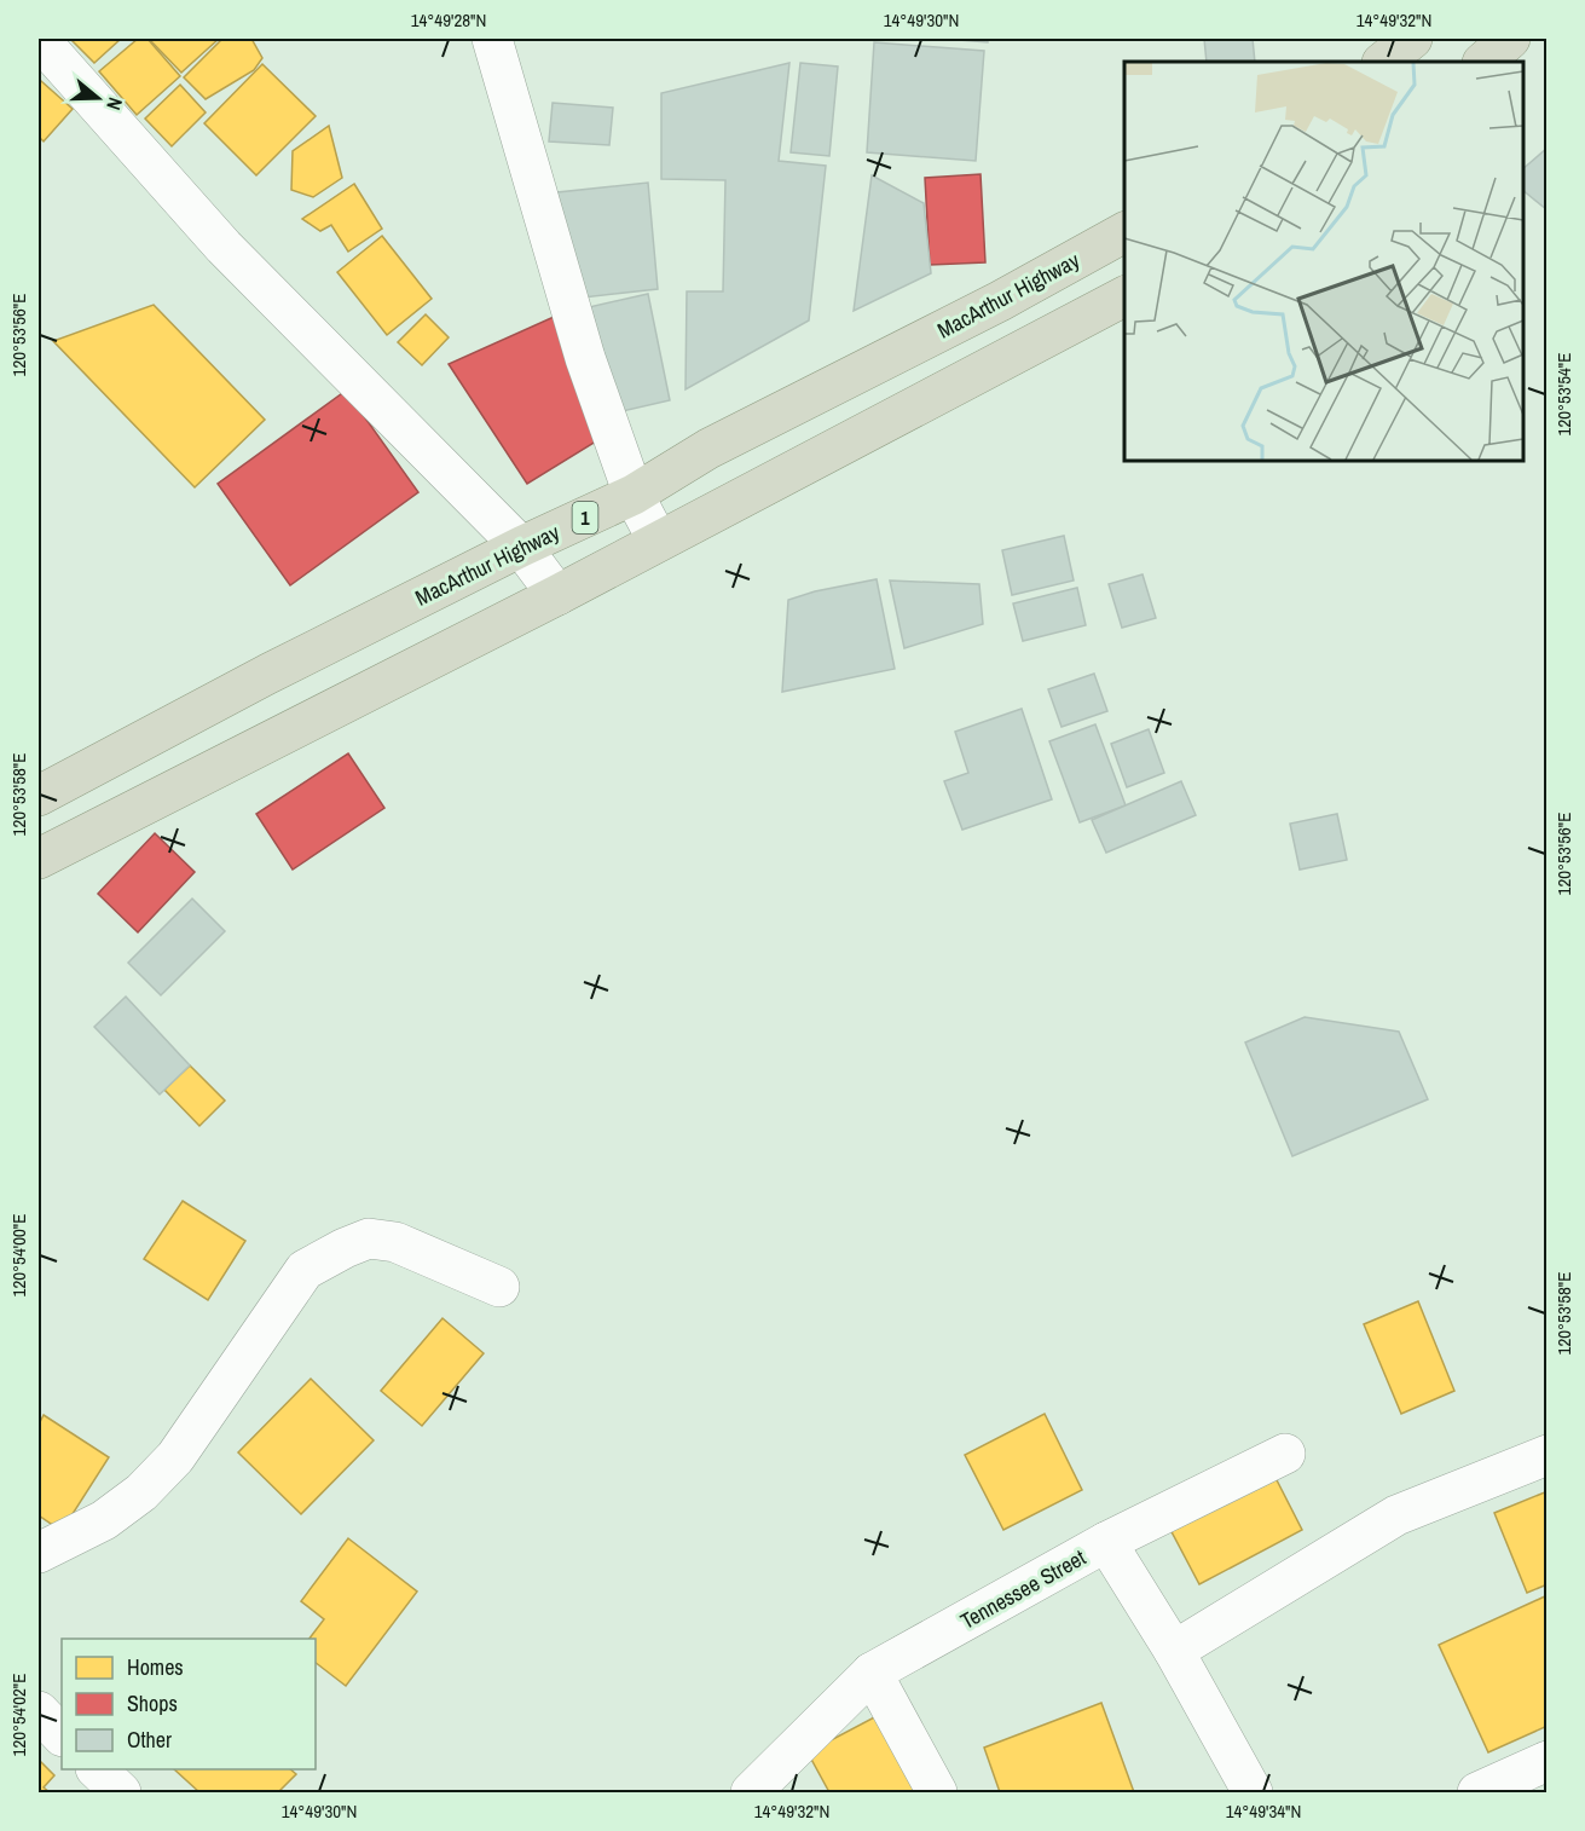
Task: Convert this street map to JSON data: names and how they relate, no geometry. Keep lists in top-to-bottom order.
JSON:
{
  "streets": {
    "highway": ["MacArthur Highway", "1"],
    "street": ["Tennessee Street"]
  },
  "legend": ["Homes", "Shops", "Other"],
  "north": "right",
  "coordinates": [
    "14°49'28\"N",
    "14°49'30\"N",
    "14°49'32\"N",
    "120°53'56\"E",
    "120°53'54\"E",
    "120°53'58\"E",
    "120°54'00\"E",
    "120°54'02\"E",
    "14°49'34\"N"
  ]
}
